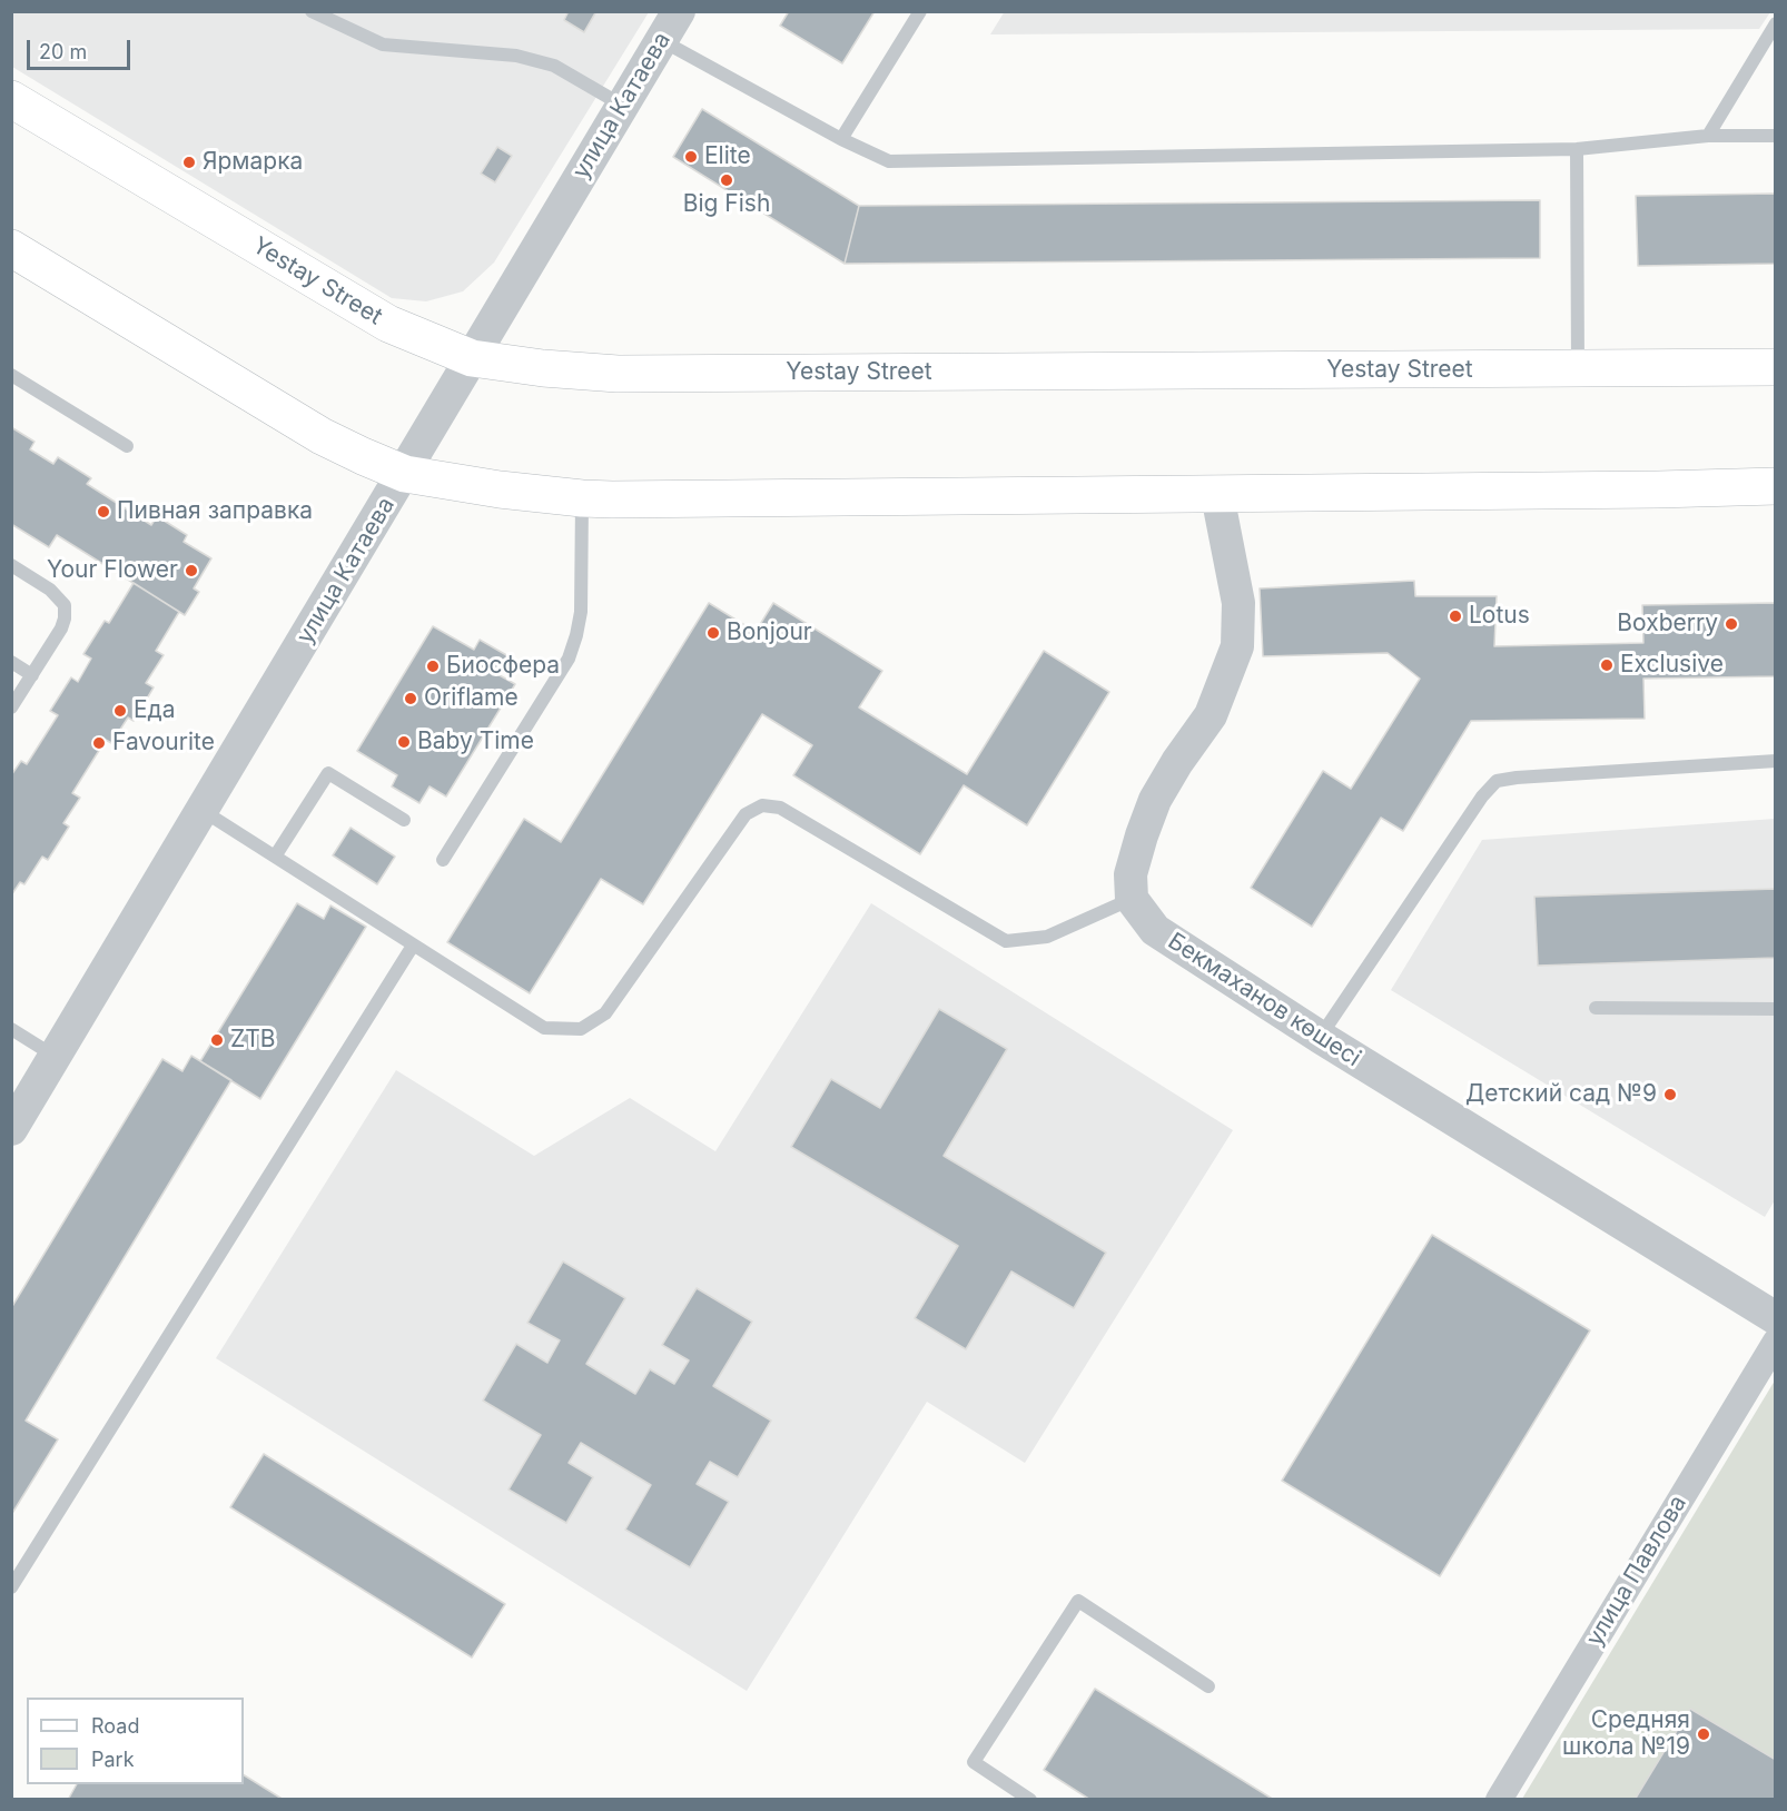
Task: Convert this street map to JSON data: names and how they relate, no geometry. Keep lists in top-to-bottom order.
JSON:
{
  "streets": {
    "main road": ["Yestay Street"],
    "street": ["улица Катаева", "Бекмаханов көшесі", "улица Павлова"]
  },
  "crossings": [
    ["улица Катаева", "Yestay Street"]
  ],
  "places": [
    "Elite",
    "Ярмарка",
    "Big Fish",
    "Пивная заправка",
    "Your Flower",
    "Lotus",
    "Boxberry",
    "Bonjour",
    "Exclusive",
    "Биосфера",
    "Oriflame",
    "Еда",
    "Baby Time",
    "Favourite",
    "ZTB",
    "Детский сад №9",
    "Средняя школа №19"
  ],
  "legend": ["Road", "Park"],
  "scale_bar": "20 m"
}
